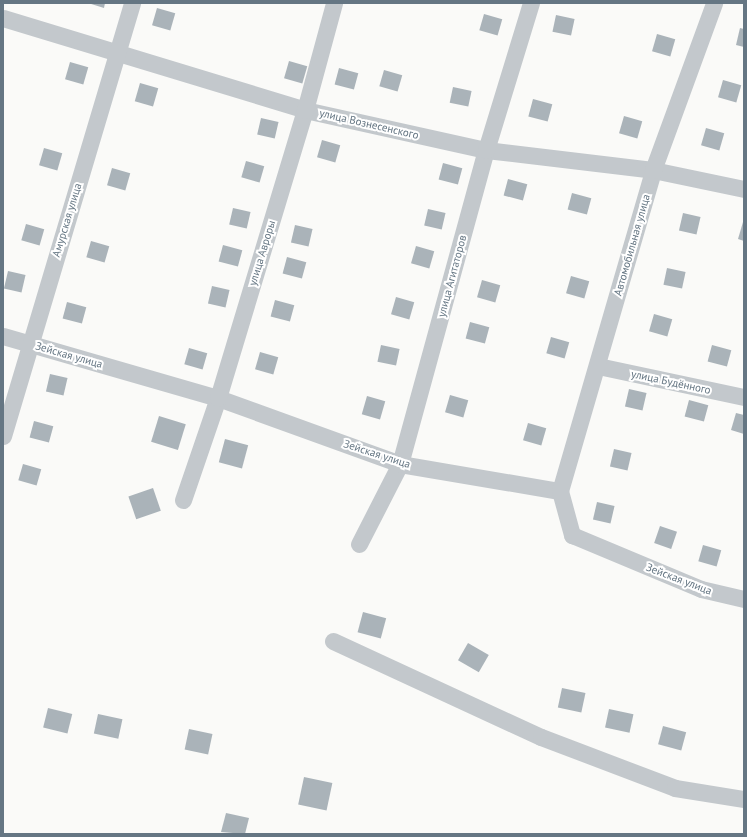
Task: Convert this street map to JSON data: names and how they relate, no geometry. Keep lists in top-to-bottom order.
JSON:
{
  "streets": {
    "street": [
      "улица Вознесенского",
      "Амурская улица",
      "Автомобильная улица",
      "улица Авроры",
      "улица Агитаторов",
      "Зейская улица",
      "улица Будённого"
    ]
  },
  "crossings": [
    ["улица Вознесенского", "Амурская улица"],
    ["улица Вознесенского", "Автомобильная улица"],
    ["улица Вознесенского", "улица Авроры"],
    ["улица Вознесенского", "улица Агитаторов"],
    ["Амурская улица", "Зейская улица"],
    ["Автомобильная улица", "Зейская улица"],
    ["Автомобильная улица", "улица Будённого"],
    ["улица Авроры", "Зейская улица"],
    ["улица Агитаторов", "Зейская улица"]
  ]
}
